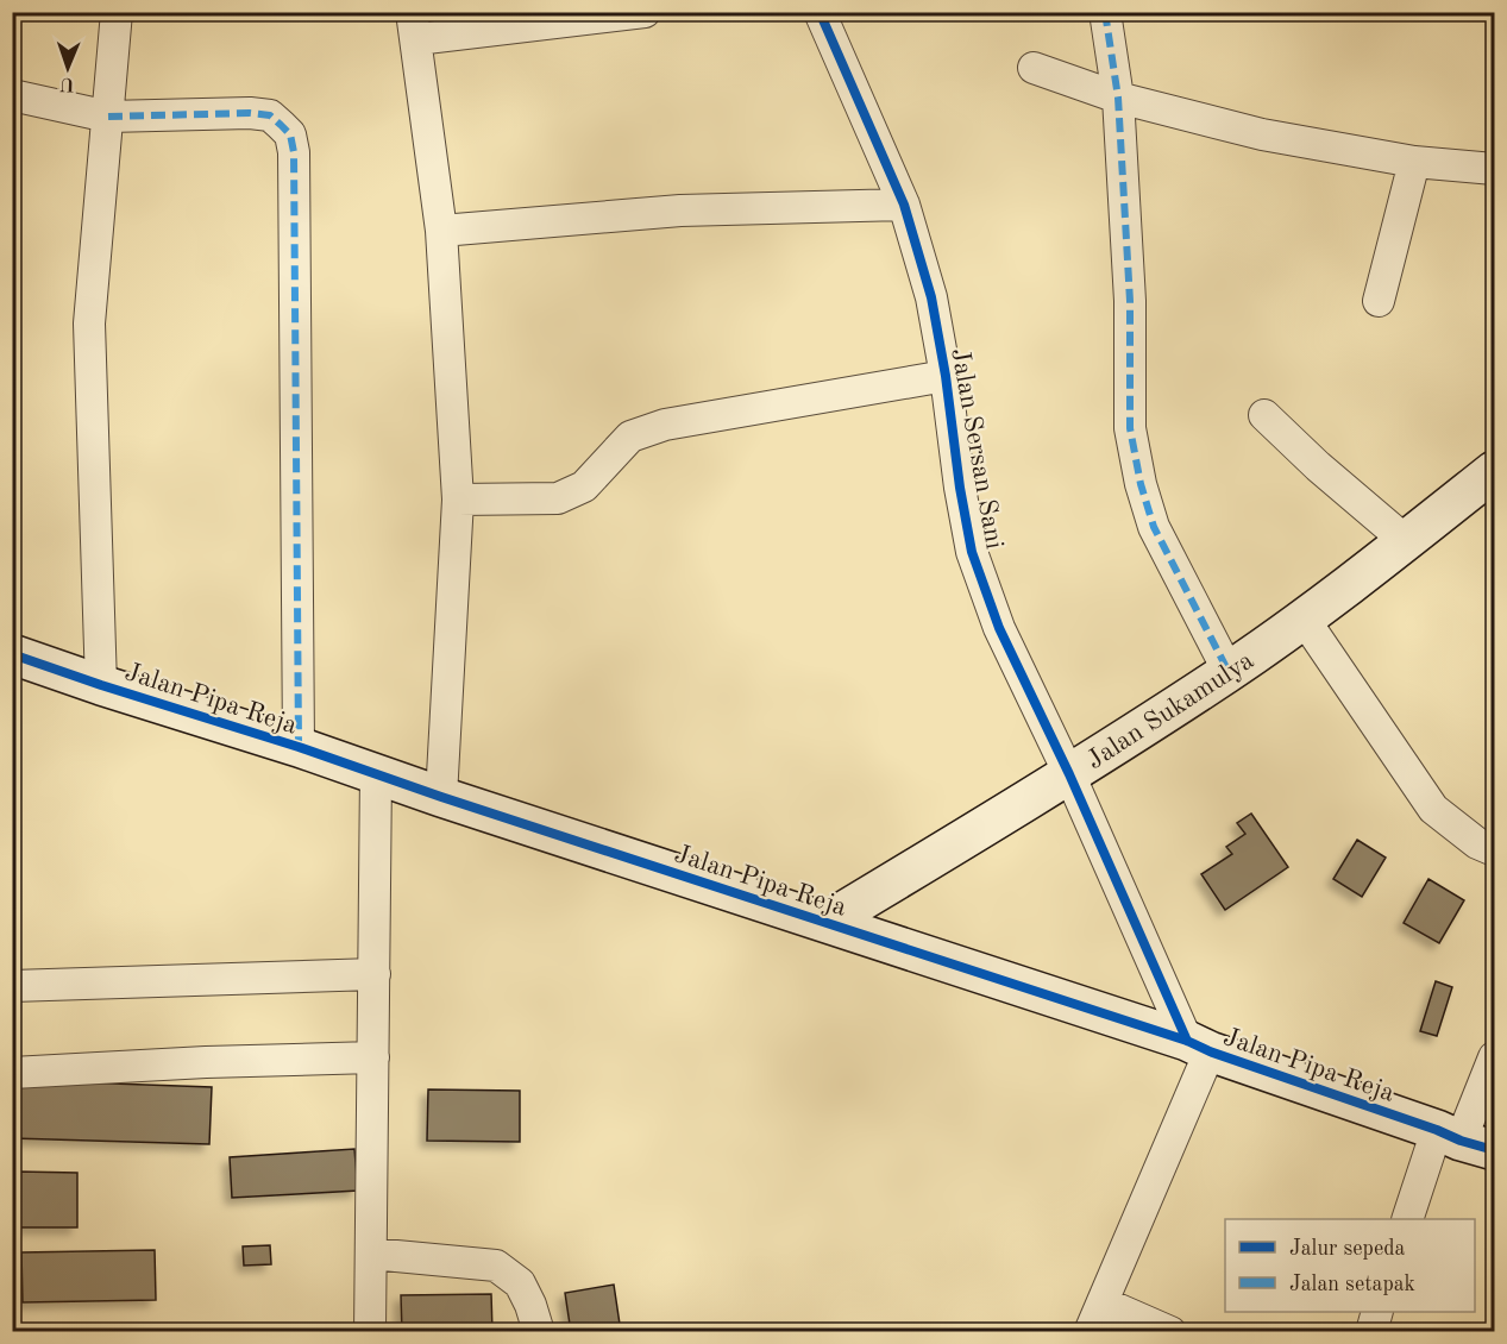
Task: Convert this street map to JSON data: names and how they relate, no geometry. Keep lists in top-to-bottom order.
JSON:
{
  "streets": {
    "street": ["Jalan Sersan Sani", "Jalan Pipa Reja", "Jalan Sukamulya"]
  },
  "crossings": [
    ["Jalan Sersan Sani", "Jalan Pipa Reja"],
    ["Jalan Sersan Sani", "Jalan Sukamulya"],
    ["Jalan Pipa Reja", "Jalan Sukamulya"]
  ],
  "legend": ["Jalur sepeda", "Jalan setapak"],
  "north": "bottom"
}
